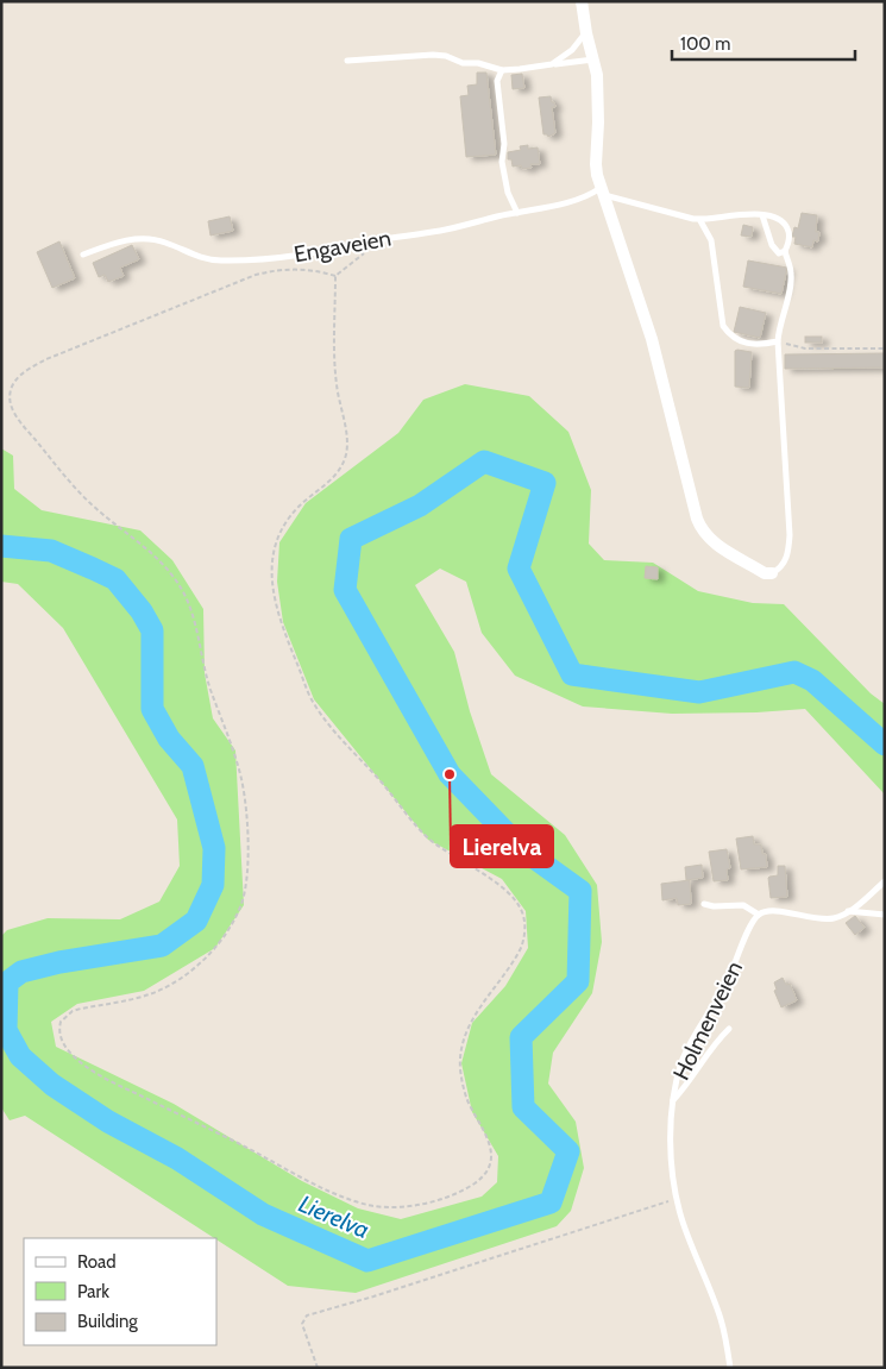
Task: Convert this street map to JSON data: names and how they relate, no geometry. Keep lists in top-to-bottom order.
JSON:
{
  "streets": {
    "lane": ["Engaveien", "Holmenveien"]
  },
  "water": ["Lierelva"],
  "places": ["Lierelva"],
  "legend": ["Road", "Park", "Building"],
  "scale_bar": "100 m"
}
